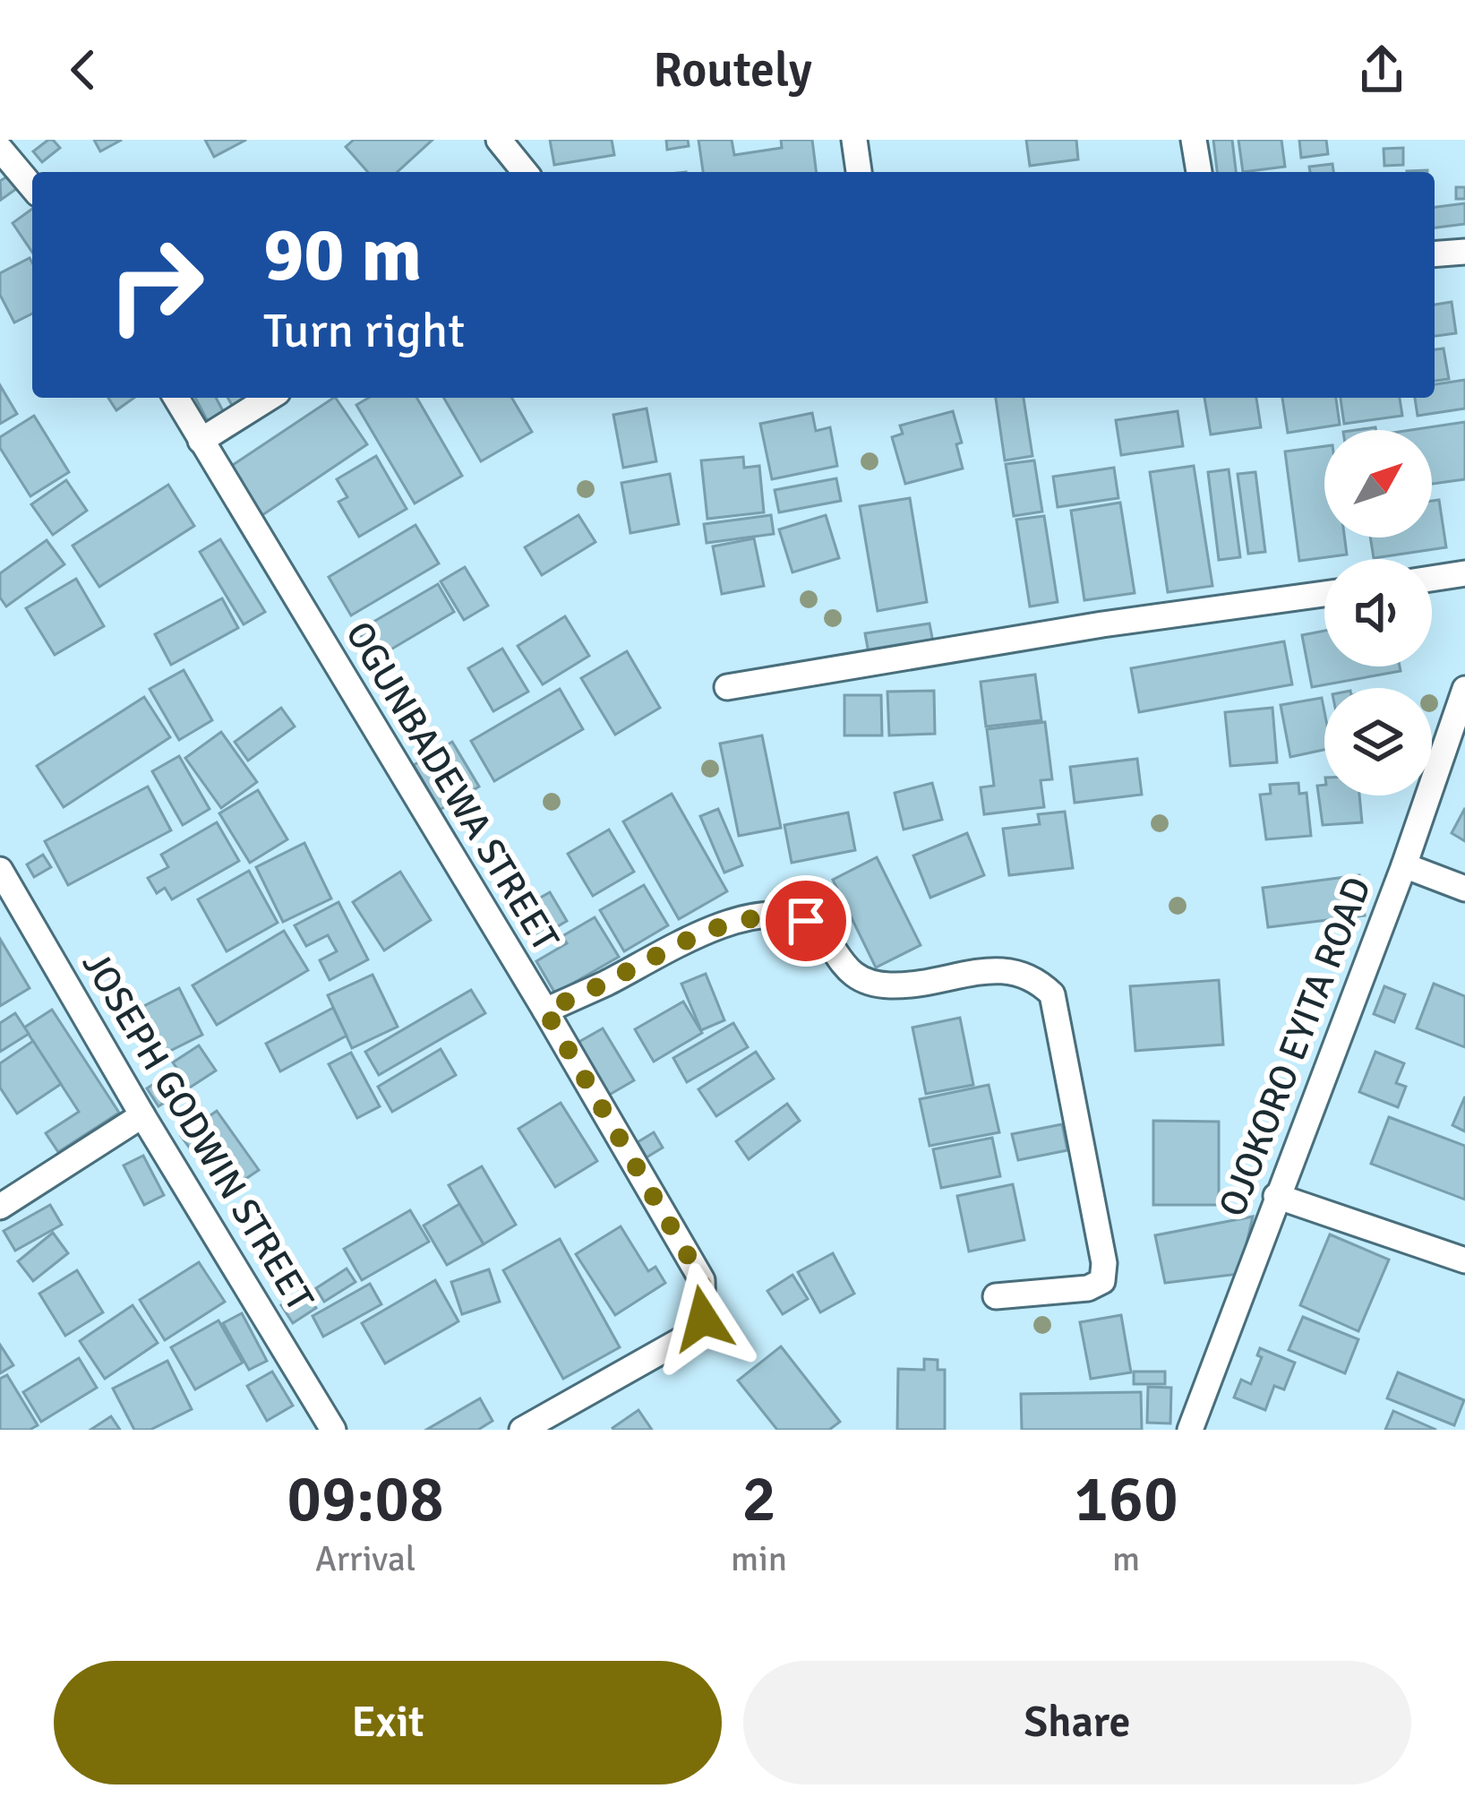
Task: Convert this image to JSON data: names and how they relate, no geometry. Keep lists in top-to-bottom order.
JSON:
{
  "streets": {
    "street": ["OGUNBADEWA STREET", "OJOKORO EYITA ROAD", "JOSEPH GODWIN STREET"]
  },
  "north": "top right",
  "page": {
    "header": "Routely",
    "turn": ["90 m", "Turn right"],
    "eta": [
      "09:08",
      "Arrival",
      "2",
      "min",
      "160",
      "m"
    ],
    "buttons": ["Exit", "Share"]
  }
}
